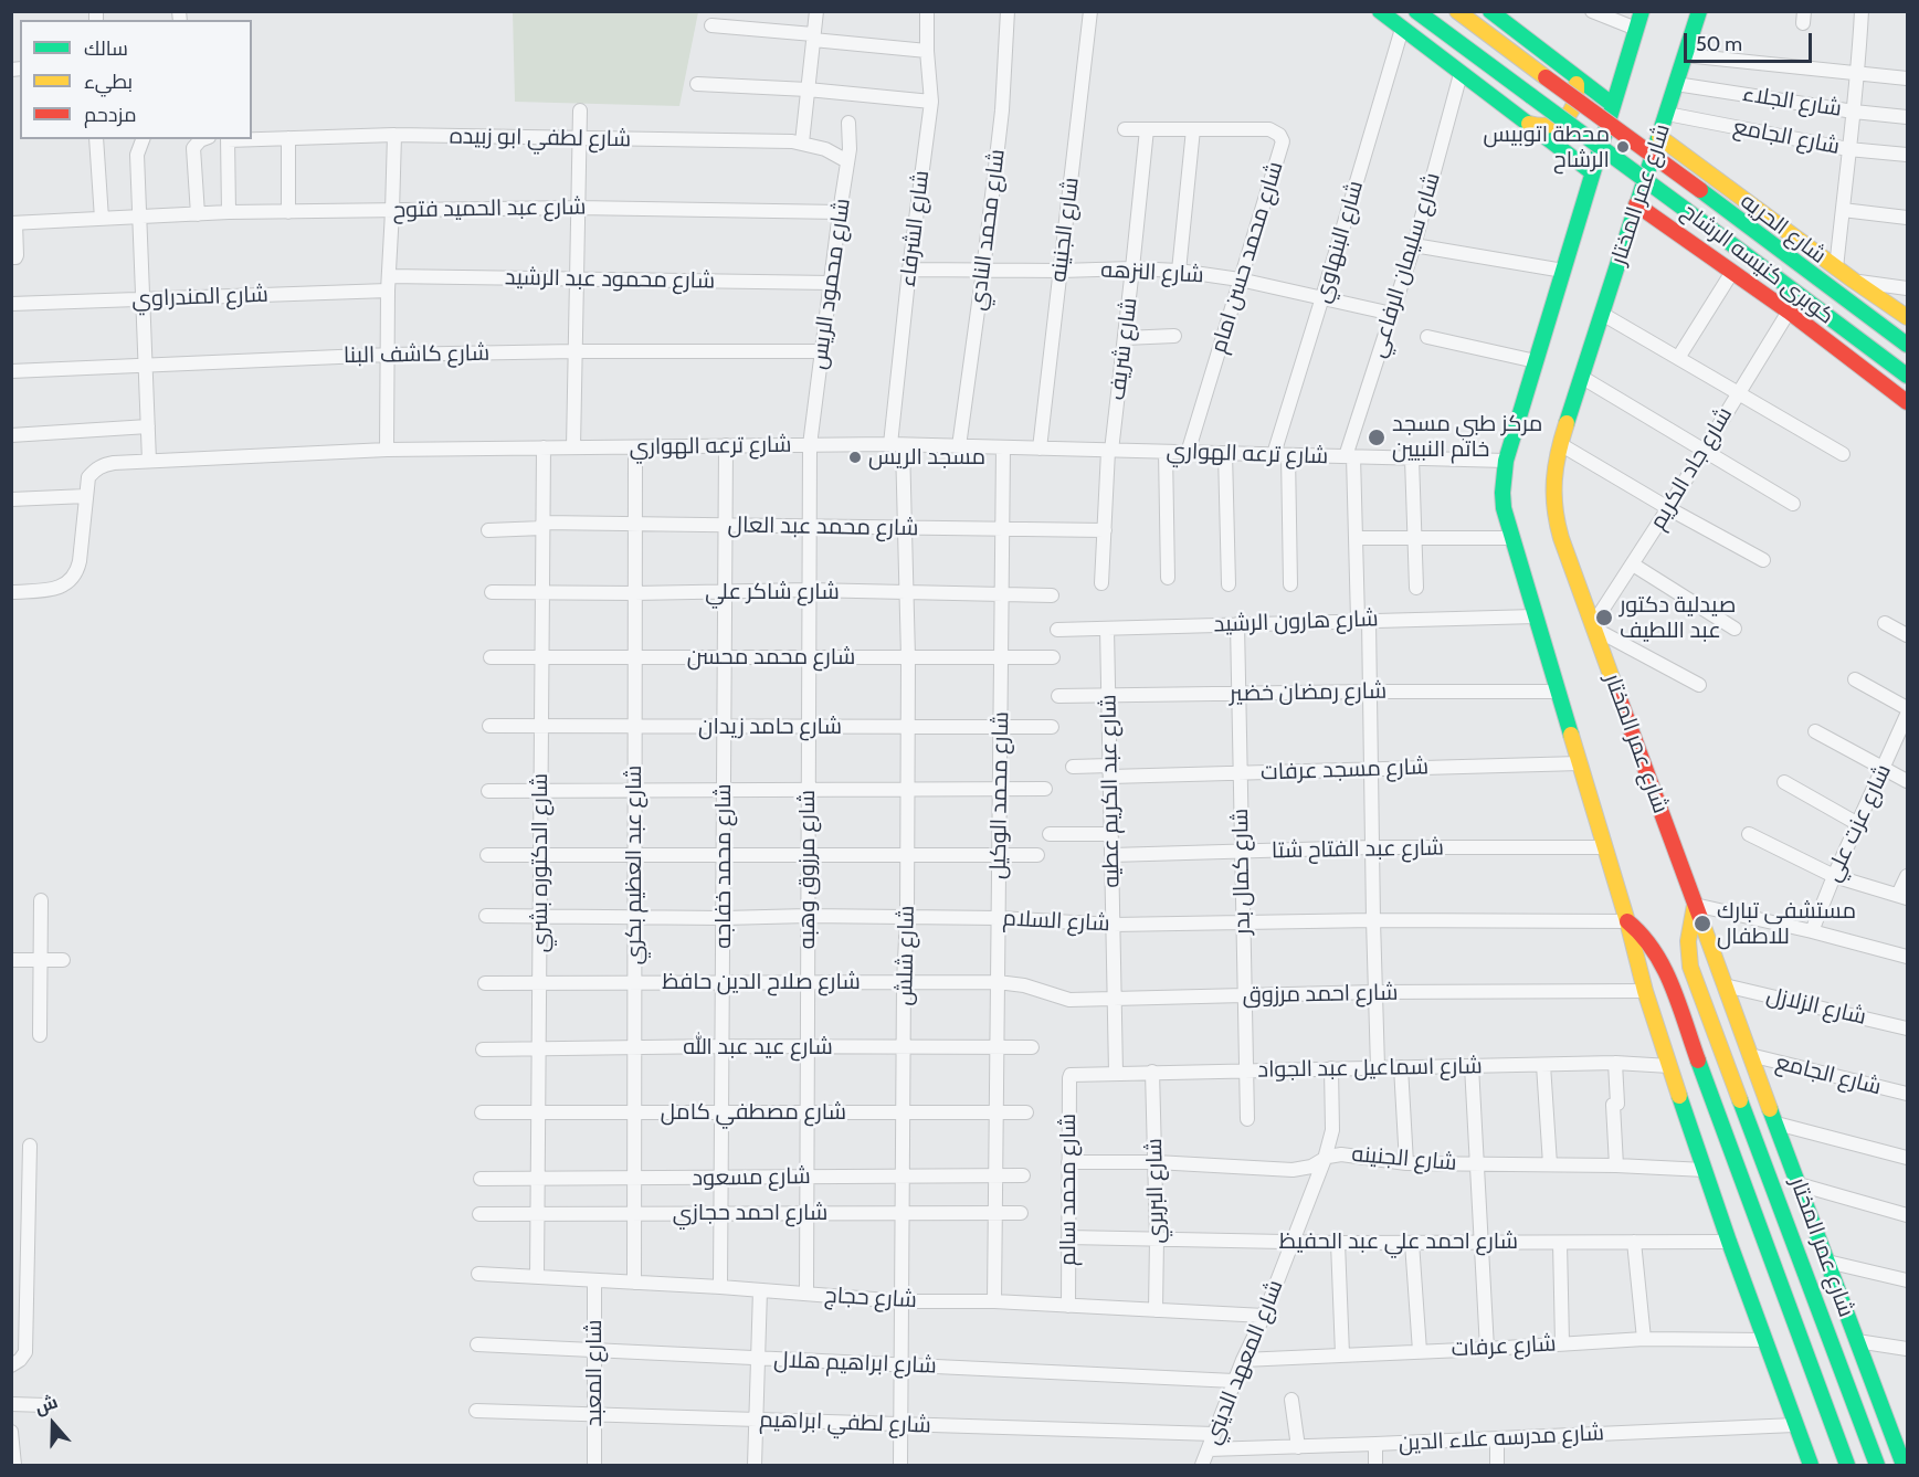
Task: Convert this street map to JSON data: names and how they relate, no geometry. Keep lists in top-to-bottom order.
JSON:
{
  "streets": {
    "main road": ["شارع عمر المختار", "شارع الحريه", "كوبرى كنيسه الرشاح"],
    "street": [
      "شارع الجلاء",
      "شارع الجامع",
      "شارع لطفي ابو زبيده",
      "شارع عبد الحميد فتوح",
      "شارع الشرفاء",
      "شارع محمد النادي",
      "شارع الجنينه",
      "شارع البنهاوي",
      "شارع محمد حسن امام",
      "شارع سليمان الرفاعي",
      "شارع النزهه",
      "شارع محمود عبد الرشيد",
      "شارع محمود الريس",
      "شارع المندراوي",
      "شارع شريف",
      "شارع كاشف البنا",
      "شارع ترعه الهواري",
      "شارع جاد الكريم",
      "شارع محمد عبد العال",
      "شارع شاكر علي",
      "شارع هارون الرشيد",
      "شارع محمد محسن",
      "شارع رمضان خضير",
      "شارع حامد زيدان",
      "شارع مسجد عرفات",
      "شارع عبد الكريم عطيه",
      "شارع محمد الوكيل",
      "شارع عزت علي",
      "شارع عبد الفتاح شتا",
      "شارع الدكتوره بشري",
      "شارع عبد العظيم بكري",
      "شارع محمد خفاجه",
      "شارع مرزوق وهبه",
      "شارع كمال بدر",
      "شارع السلام",
      "شارع شلش",
      "شارع صلاح الدين حافظ",
      "شارع احمد مرزوق",
      "شارع الزلازل",
      "شارع عيد عبد الله",
      "شارع اسماعيل عبد الجواد",
      "شارع مصطفي كامل",
      "شارع مسعود",
      "شارع محمد سالم",
      "شارع البربري",
      "شارع احمد حجازي",
      "شارع احمد علي عبد الحفيظ",
      "شارع حجاج",
      "شارع عرفات",
      "شارع المعهد الديني",
      "شارع ابراهيم هلال",
      "شارع المعبد",
      "شارع لطفي ابراهيم",
      "شارع مدرسه علاء الدين"
    ]
  },
  "crossings": [
    ["شارع الجلاء", "شارع عمر المختار"],
    ["شارع الجامع", "شارع عمر المختار"],
    ["شارع لطفي ابو زبيده", "شارع محمود الريس"],
    ["شارع عمر المختار", "شارع الحريه"],
    ["شارع عمر المختار", "شارع جاد الكريم"],
    ["شارع عمر المختار", "شارع الزلازل"],
    ["شارع عبد الحميد فتوح", "شارع محمود الريس"],
    ["شارع الشرفاء", "شارع النزهه"],
    ["شارع الشرفاء", "شارع ترعه الهواري"],
    ["شارع الشرفاء", "شارع شلش"],
    ["شارع محمد النادي", "شارع النزهه"],
    ["شارع محمد النادي", "شارع ترعه الهواري"],
    ["شارع الجنينه", "شارع النزهه"],
    ["شارع الجنينه", "شارع ترعه الهواري"],
    ["شارع الجنينه", "شارع محمد سالم"],
    ["شارع الجنينه", "شارع البربري"],
    ["شارع الجنينه", "شارع المعهد الديني"],
    ["شارع البنهاوي", "شارع النزهه"],
    ["شارع البنهاوي", "شارع ترعه الهواري"],
    ["شارع محمد حسن امام", "شارع النزهه"],
    ["شارع محمد حسن امام", "شارع شريف"],
    ["شارع محمد حسن امام", "شارع ترعه الهواري"],
    ["شارع سليمان الرفاعي", "شارع النزهه"],
    ["شارع سليمان الرفاعي", "شارع ترعه الهواري"],
    ["شارع سليمان الرفاعي", "شارع هارون الرشيد"],
    ["شارع سليمان الرفاعي", "شارع رمضان خضير"],
    ["شارع سليمان الرفاعي", "شارع مسجد عرفات"],
    ["شارع سليمان الرفاعي", "شارع عبد الفتاح شتا"],
    ["شارع سليمان الرفاعي", "شارع السلام"],
    ["شارع سليمان الرفاعي", "شارع احمد مرزوق"],
    ["شارع سليمان الرفاعي", "شارع اسماعيل عبد الجواد"],
    ["شارع النزهه", "شارع شريف"],
    ["شارع محمود عبد الرشيد", "شارع محمود الريس"],
    ["شارع محمود الريس", "شارع كاشف البنا"],
    ["شارع محمود الريس", "شارع ترعه الهواري"],
    ["شارع محمود الريس", "شارع مرزوق وهبه"],
    ["شارع شريف", "شارع ترعه الهواري"],
    ["شارع شريف", "شارع محمد عبد العال"],
    ["شارع ترعه الهواري", "شارع محمد الوكيل"],
    ["شارع ترعه الهواري", "شارع الدكتوره بشري"],
    ["شارع ترعه الهواري", "شارع عبد العظيم بكري"],
    ["شارع ترعه الهواري", "شارع محمد خفاجه"],
    ["شارع ترعه الهواري", "شارع مرزوق وهبه"],
    ["شارع ترعه الهواري", "شارع شلش"],
    ["شارع محمد عبد العال", "شارع محمد الوكيل"],
    ["شارع محمد عبد العال", "شارع الدكتوره بشري"],
    ["شارع محمد عبد العال", "شارع عبد العظيم بكري"],
    ["شارع محمد عبد العال", "شارع محمد خفاجه"],
    ["شارع محمد عبد العال", "شارع مرزوق وهبه"],
    ["شارع محمد عبد العال", "شارع شلش"],
    ["شارع شاكر علي", "شارع محمد الوكيل"],
    ["شارع شاكر علي", "شارع الدكتوره بشري"],
    ["شارع شاكر علي", "شارع عبد العظيم بكري"],
    ["شارع شاكر علي", "شارع محمد خفاجه"],
    ["شارع شاكر علي", "شارع مرزوق وهبه"],
    ["شارع شاكر علي", "شارع شلش"],
    ["شارع هارون الرشيد", "شارع عبد الكريم عطيه"],
    ["شارع هارون الرشيد", "شارع كمال بدر"],
    ["شارع محمد محسن", "شارع محمد الوكيل"],
    ["شارع محمد محسن", "شارع الدكتوره بشري"],
    ["شارع محمد محسن", "شارع عبد العظيم بكري"],
    ["شارع محمد محسن", "شارع محمد خفاجه"],
    ["شارع محمد محسن", "شارع مرزوق وهبه"],
    ["شارع محمد محسن", "شارع شلش"],
    ["شارع رمضان خضير", "شارع عبد الكريم عطيه"],
    ["شارع رمضان خضير", "شارع كمال بدر"],
    ["شارع حامد زيدان", "شارع محمد الوكيل"],
    ["شارع حامد زيدان", "شارع الدكتوره بشري"],
    ["شارع حامد زيدان", "شارع عبد العظيم بكري"],
    ["شارع حامد زيدان", "شارع محمد خفاجه"],
    ["شارع حامد زيدان", "شارع مرزوق وهبه"],
    ["شارع حامد زيدان", "شارع شلش"],
    ["شارع مسجد عرفات", "شارع عبد الكريم عطيه"],
    ["شارع مسجد عرفات", "شارع كمال بدر"],
    ["شارع عبد الكريم عطيه", "شارع عبد الفتاح شتا"],
    ["شارع عبد الكريم عطيه", "شارع السلام"],
    ["شارع عبد الكريم عطيه", "شارع احمد مرزوق"],
    ["شارع عبد الكريم عطيه", "شارع اسماعيل عبد الجواد"],
    ["شارع محمد الوكيل", "شارع السلام"],
    ["شارع محمد الوكيل", "شارع صلاح الدين حافظ"],
    ["شارع محمد الوكيل", "شارع احمد مرزوق"],
    ["شارع محمد الوكيل", "شارع عيد عبد الله"],
    ["شارع محمد الوكيل", "شارع مصطفي كامل"],
    ["شارع محمد الوكيل", "شارع مسعود"],
    ["شارع محمد الوكيل", "شارع احمد حجازي"],
    ["شارع محمد الوكيل", "شارع حجاج"],
    ["شارع عبد الفتاح شتا", "شارع كمال بدر"],
    ["شارع الدكتوره بشري", "شارع السلام"],
    ["شارع الدكتوره بشري", "شارع صلاح الدين حافظ"],
    ["شارع الدكتوره بشري", "شارع عيد عبد الله"],
    ["شارع الدكتوره بشري", "شارع مصطفي كامل"],
    ["شارع الدكتوره بشري", "شارع مسعود"],
    ["شارع الدكتوره بشري", "شارع احمد حجازي"],
    ["شارع الدكتوره بشري", "شارع حجاج"],
    ["شارع عبد العظيم بكري", "شارع السلام"],
    ["شارع عبد العظيم بكري", "شارع صلاح الدين حافظ"],
    ["شارع عبد العظيم بكري", "شارع عيد عبد الله"],
    ["شارع عبد العظيم بكري", "شارع مصطفي كامل"],
    ["شارع عبد العظيم بكري", "شارع مسعود"],
    ["شارع عبد العظيم بكري", "شارع احمد حجازي"],
    ["شارع عبد العظيم بكري", "شارع حجاج"],
    ["شارع محمد خفاجه", "شارع السلام"],
    ["شارع محمد خفاجه", "شارع صلاح الدين حافظ"],
    ["شارع محمد خفاجه", "شارع عيد عبد الله"],
    ["شارع محمد خفاجه", "شارع مصطفي كامل"],
    ["شارع محمد خفاجه", "شارع مسعود"],
    ["شارع محمد خفاجه", "شارع احمد حجازي"],
    ["شارع محمد خفاجه", "شارع حجاج"],
    ["شارع مرزوق وهبه", "شارع السلام"],
    ["شارع مرزوق وهبه", "شارع صلاح الدين حافظ"],
    ["شارع مرزوق وهبه", "شارع عيد عبد الله"],
    ["شارع مرزوق وهبه", "شارع مصطفي كامل"],
    ["شارع مرزوق وهبه", "شارع مسعود"],
    ["شارع مرزوق وهبه", "شارع احمد حجازي"],
    ["شارع مرزوق وهبه", "شارع حجاج"],
    ["شارع كمال بدر", "شارع السلام"],
    ["شارع كمال بدر", "شارع احمد مرزوق"],
    ["شارع كمال بدر", "شارع اسماعيل عبد الجواد"],
    ["شارع السلام", "شارع شلش"],
    ["شارع شلش", "شارع صلاح الدين حافظ"],
    ["شارع شلش", "شارع عيد عبد الله"],
    ["شارع شلش", "شارع مصطفي كامل"],
    ["شارع شلش", "شارع مسعود"],
    ["شارع شلش", "شارع احمد حجازي"],
    ["شارع شلش", "شارع حجاج"],
    ["شارع شلش", "شارع ابراهيم هلال"],
    ["شارع شلش", "شارع لطفي ابراهيم"],
    ["شارع صلاح الدين حافظ", "شارع احمد مرزوق"],
    ["شارع اسماعيل عبد الجواد", "شارع محمد سالم"],
    ["شارع اسماعيل عبد الجواد", "شارع البربري"],
    ["شارع اسماعيل عبد الجواد", "شارع المعهد الديني"],
    ["شارع محمد سالم", "شارع احمد علي عبد الحفيظ"],
    ["شارع محمد سالم", "شارع حجاج"],
    ["شارع البربري", "شارع احمد علي عبد الحفيظ"],
    ["شارع البربري", "شارع حجاج"],
    ["شارع احمد علي عبد الحفيظ", "شارع المعهد الديني"],
    ["شارع حجاج", "شارع المعهد الديني"],
    ["شارع حجاج", "شارع المعبد"],
    ["شارع عرفات", "شارع المعهد الديني"],
    ["شارع المعهد الديني", "شارع ابراهيم هلال"],
    ["شارع المعهد الديني", "شارع لطفي ابراهيم"],
    ["شارع المعهد الديني", "شارع مدرسه علاء الدين"],
    ["شارع ابراهيم هلال", "شارع المعبد"],
    ["شارع المعبد", "شارع لطفي ابراهيم"]
  ],
  "places": [
    "محطة اتوبيس الرشاح",
    "مركز طبي مسجد خاتم النبيين",
    "مسجد الريس",
    "صيدلية دكتور عبد اللطيف",
    "مستشفى تبارك للاطفال"
  ],
  "legend": ["سالك", "بطيء", "مزدحم"],
  "scale_bar": "50 m",
  "north": "top"
}
